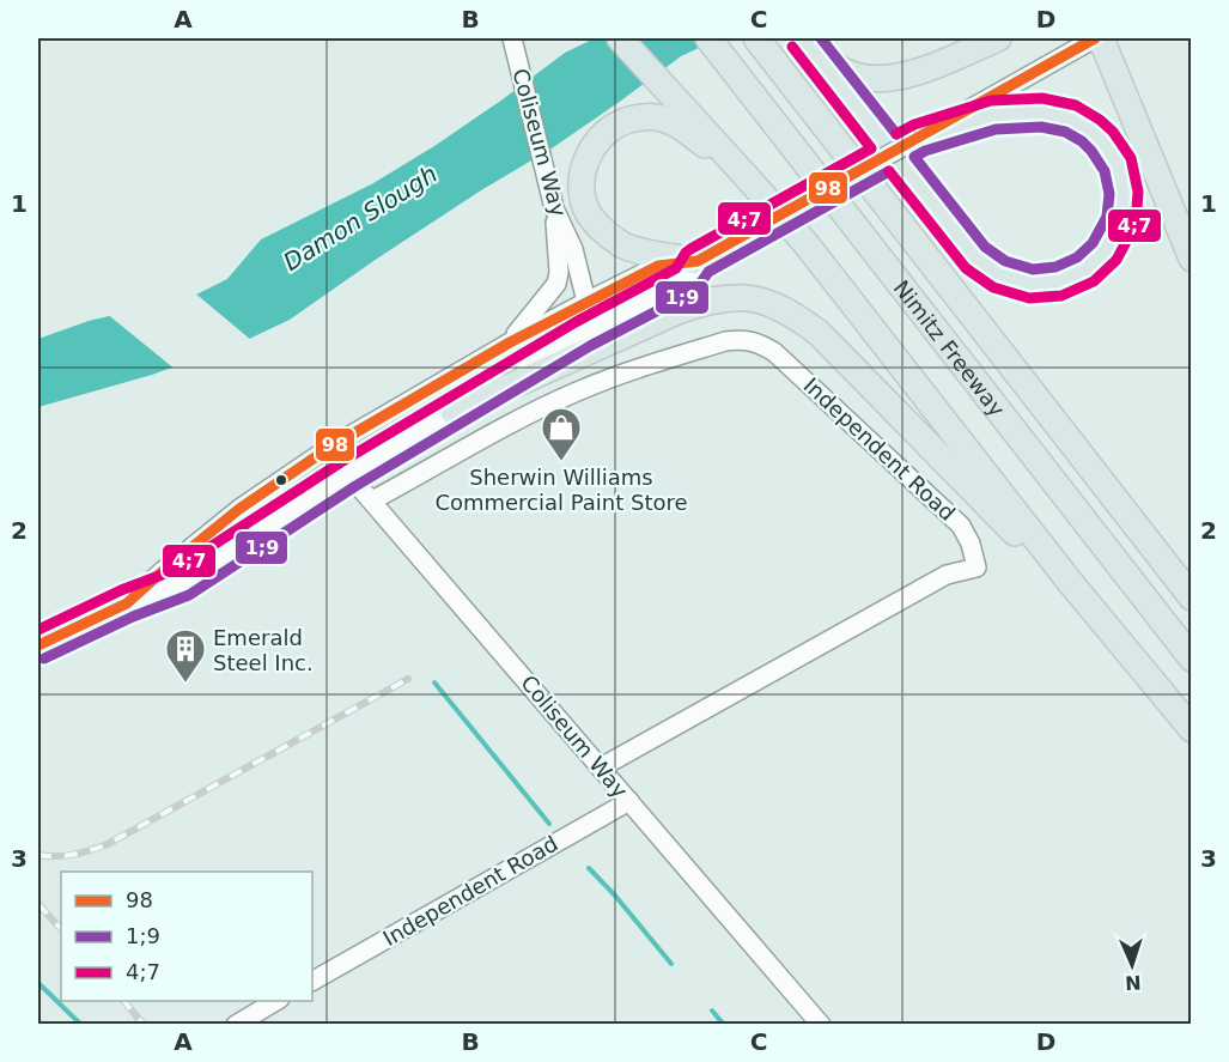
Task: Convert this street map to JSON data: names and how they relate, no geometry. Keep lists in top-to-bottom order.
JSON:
{
  "streets": {
    "highway": ["Nimitz Freeway"],
    "street": ["Coliseum Way", "Independent Road"]
  },
  "crossings": [
    ["Coliseum Way", "Independent Road"]
  ],
  "water": ["Damon Slough"],
  "places": {
    "shop": ["Sherwin Williams Commercial Paint Store"],
    "building": ["Emerald Steel Inc."]
  },
  "lines": ["transit line 98", "transit line 1;9", "transit line 4;7"],
  "legend": ["98", "1;9", "4;7"],
  "north": "bottom",
  "grid": {
    "columns": [
      "A",
      "B",
      "C",
      "D"
    ],
    "rows": ["1", "2", "3"]
  }
}
